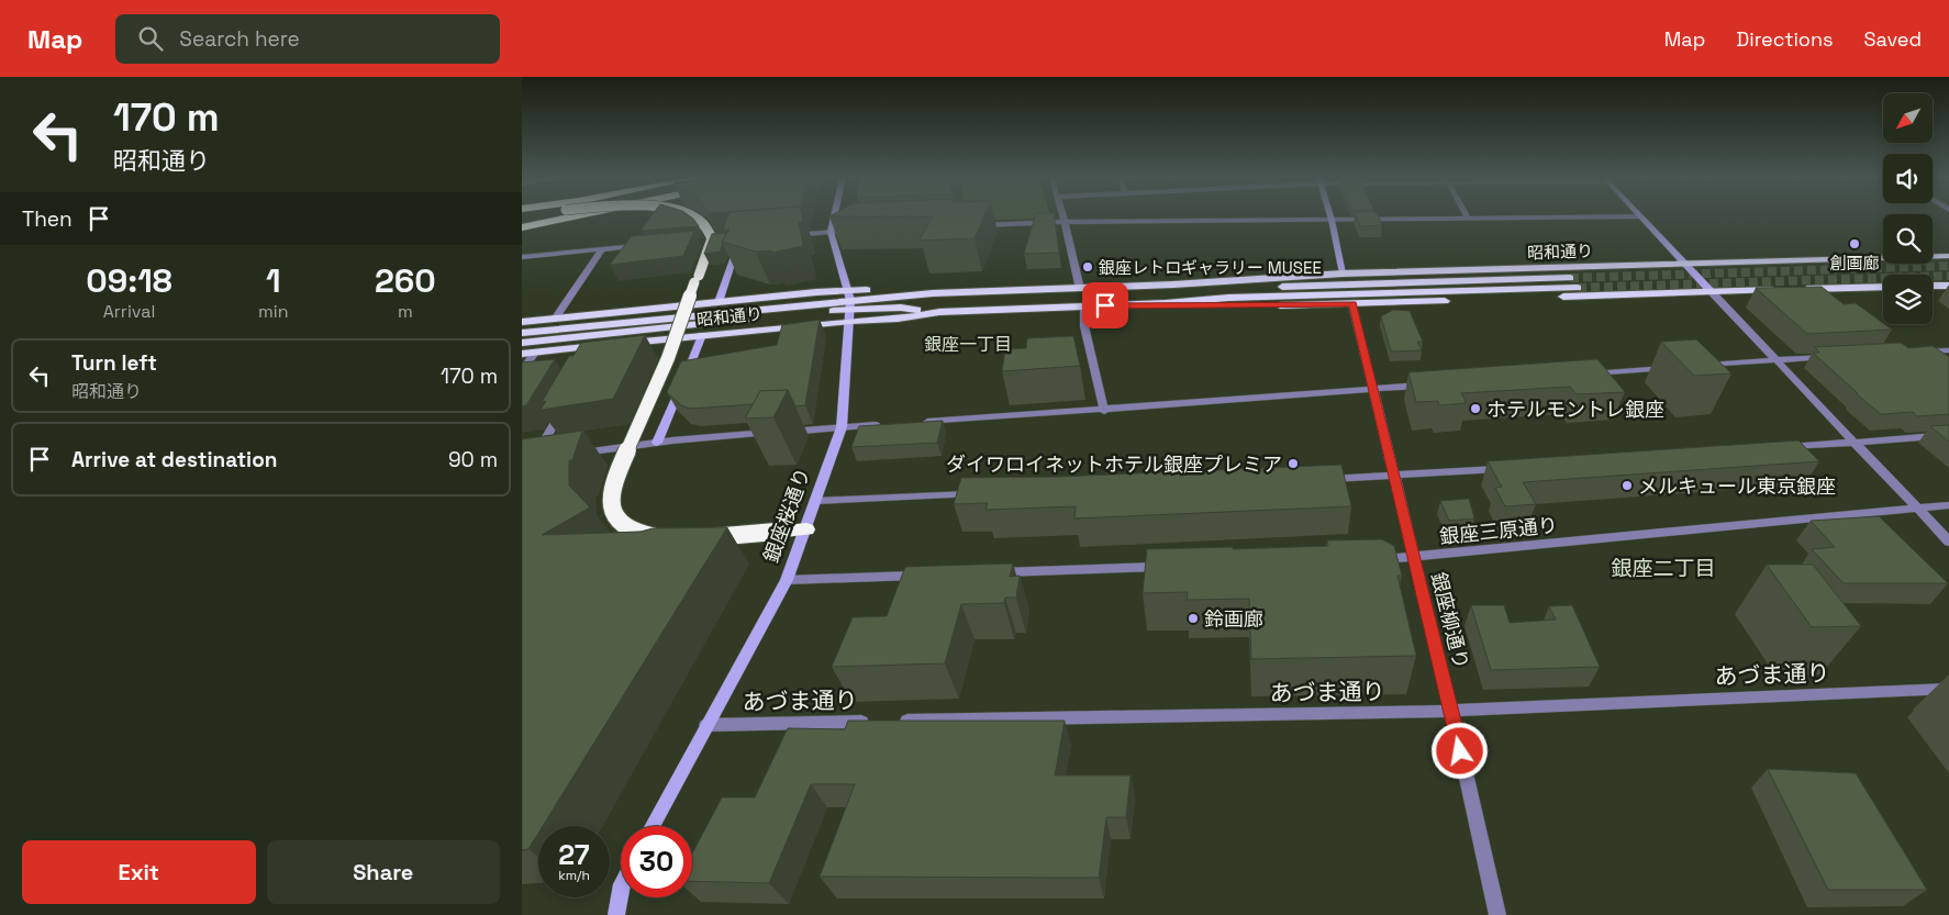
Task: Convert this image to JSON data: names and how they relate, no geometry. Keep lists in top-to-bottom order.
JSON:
{
  "streets": {
    "main road": ["昭和通り"],
    "street": [
      "銀座桜通り",
      "銀座三原通り",
      "銀座柳通り",
      "あづま通り"
    ]
  },
  "crossings": [
    ["昭和通り", "銀座桜通り"],
    ["昭和通り", "銀座柳通り"],
    ["銀座桜通り", "あづま通り"],
    ["銀座三原通り", "銀座柳通り"],
    ["銀座柳通り", "あづま通り"]
  ],
  "districts": ["銀座一丁目", "銀座二丁目"],
  "places": [
    "創画廊",
    "銀座レトロギャラリー MUSEE",
    "ホテルモントレ銀座",
    "ダイワロイネットホテル銀座プレミア",
    "メルキュール東京銀座",
    "鈴画廊"
  ],
  "north": "bottom left",
  "page": {
    "header": "Map",
    "search": "Search here",
    "nav": ["Map", "Directions", "Saved"],
    "turn": ["170 m", "昭和通り"],
    "then": "Then",
    "eta": [
      "09:18",
      "Arrival",
      "1",
      "min",
      "260",
      "m"
    ],
    "list": [
      {
        "name": "Turn left",
        "note": "昭和通り",
        "value": "170 m"
      },
      {
        "name": "Arrive at destination",
        "value": "90 m"
      }
    ],
    "speed": "27 km/h",
    "limit": "30",
    "buttons": ["Exit", "Share"]
  }
}
